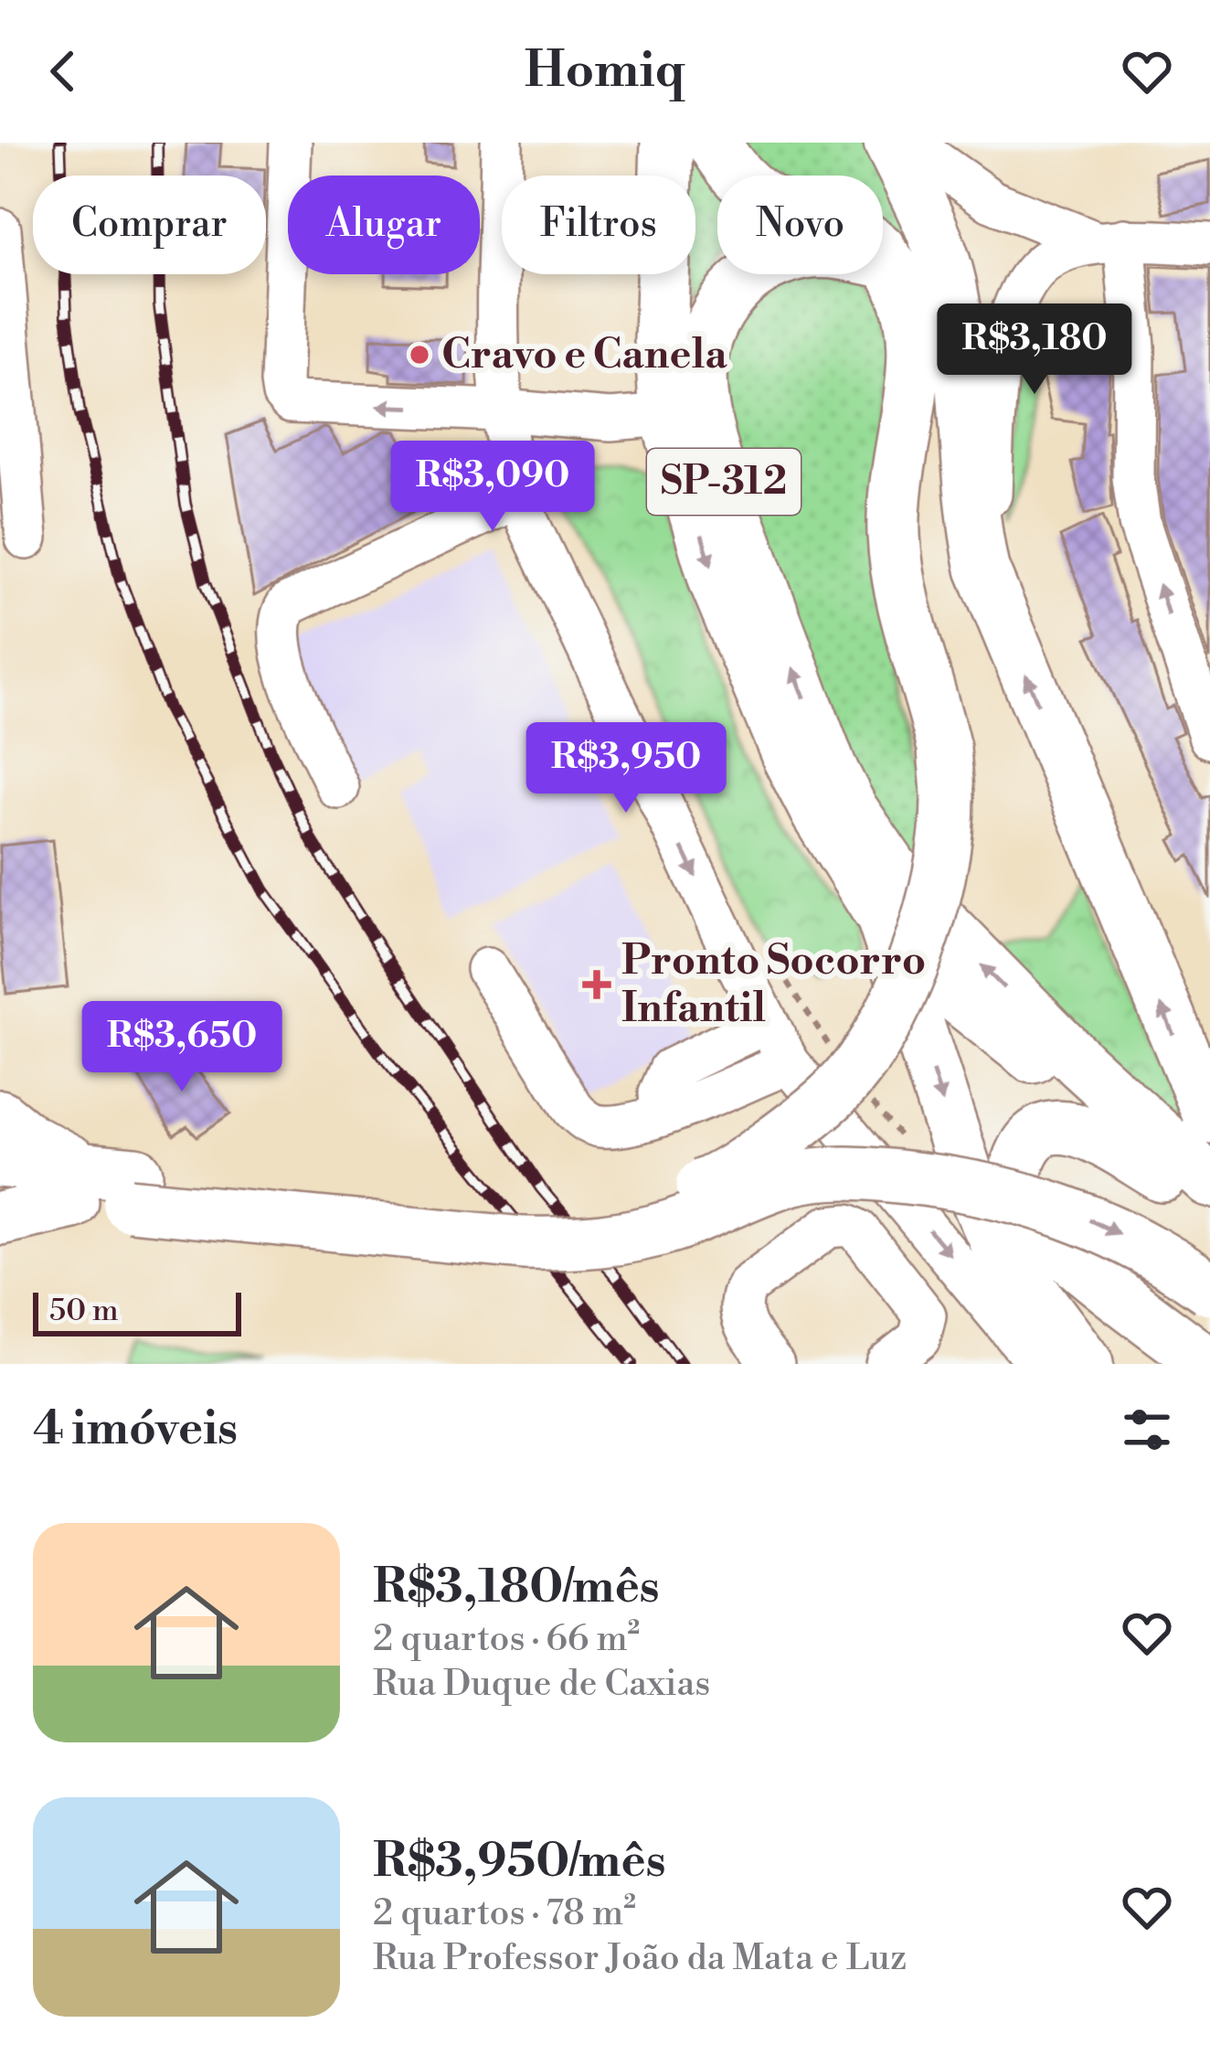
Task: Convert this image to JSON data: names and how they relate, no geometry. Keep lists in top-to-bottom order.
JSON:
{
  "streets": {
    "main road": ["SP-312"]
  },
  "places": {
    "other": ["Cravo e Canela"],
    "health": ["Pronto Socorro Infantil"]
  },
  "scale_bar": "50 m",
  "page": {
    "header": "Homiq",
    "chip": [
      "Comprar",
      "Alugar",
      "Filtros",
      "Novo"
    ],
    "price": [
      "R$3,180",
      "R$3,090",
      "R$3,950",
      "R$3,650"
    ],
    "scale": "50 m",
    "heading": "4 imóveis",
    "list": [
      {
        "name": "R$3,180/mês",
        "note": "2 quartos · 66 m² · Rua Duque de Caxias"
      },
      {
        "name": "R$3,950/mês",
        "note": "2 quartos · 78 m² · Rua Professor João da Mata e Luz"
      }
    ]
  }
}
